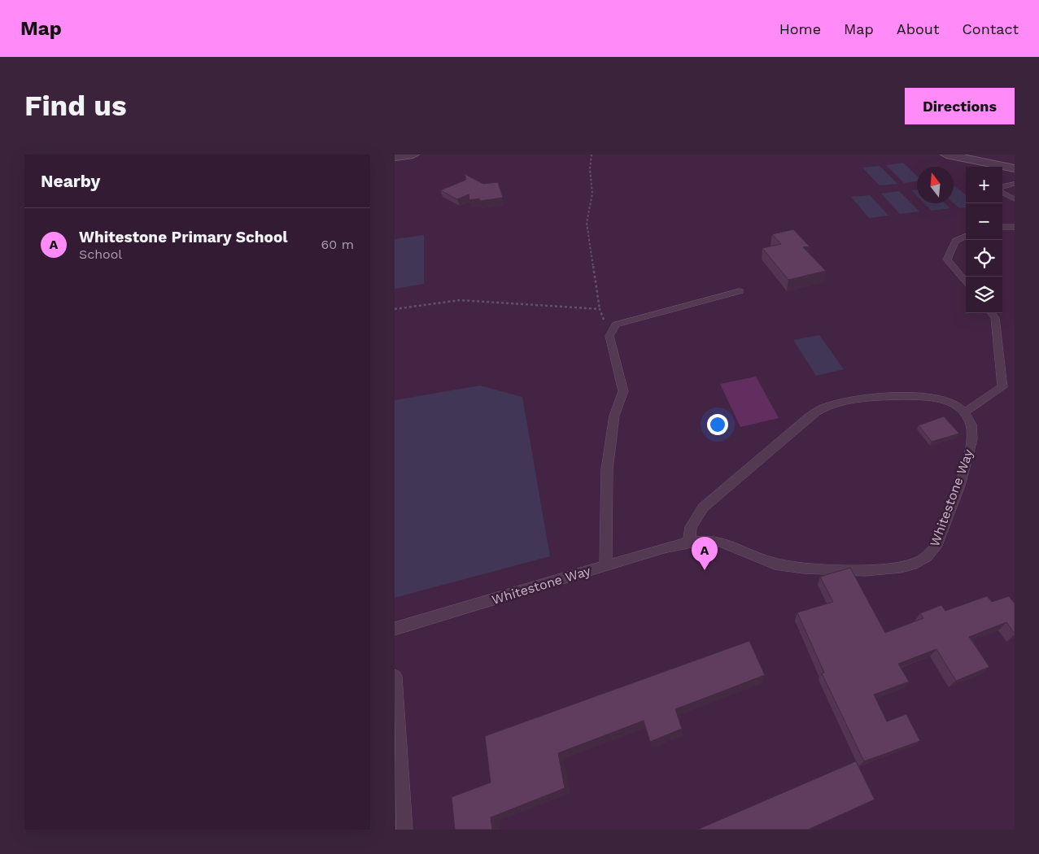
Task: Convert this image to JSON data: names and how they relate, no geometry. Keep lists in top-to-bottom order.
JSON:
{
  "streets": {
    "lane": ["Whitestone Way"]
  },
  "north": "top",
  "page": {
    "header": "Map",
    "nav": [
      "Home",
      "Map",
      "About",
      "Contact"
    ],
    "buttons": "Directions",
    "title": "Find us",
    "heading": "Nearby",
    "map_buttons": ["+", "−"],
    "list": [
      {
        "mark": "A",
        "name": "Whitestone Primary School",
        "note": "School",
        "value": "60 m"
      }
    ],
    "pins": "A"
  }
}
